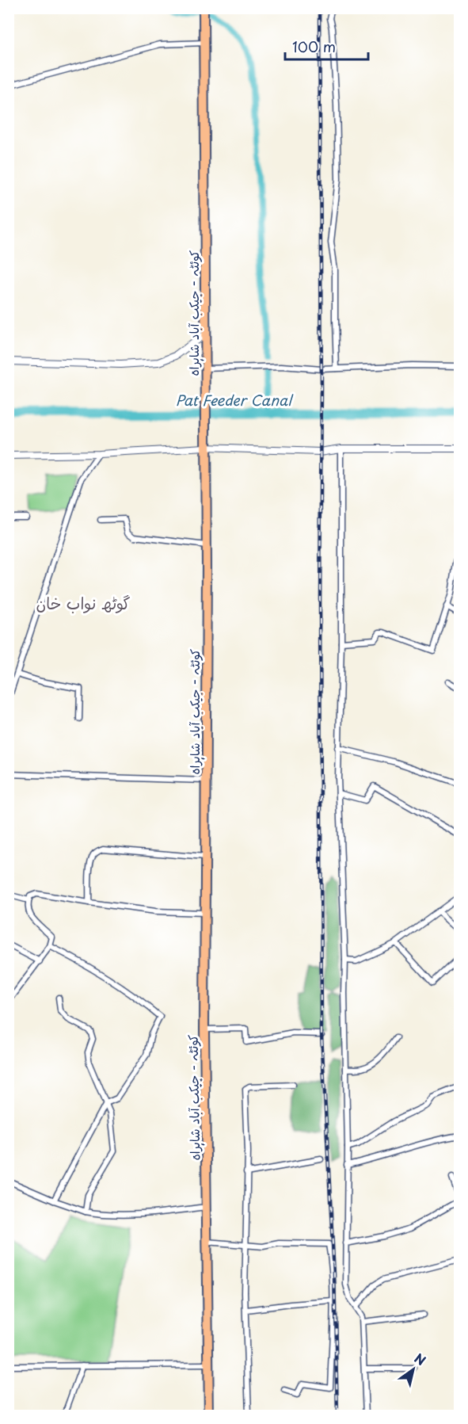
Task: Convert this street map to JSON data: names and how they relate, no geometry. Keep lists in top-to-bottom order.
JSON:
{
  "streets": {
    "highway": ["کوئٹہ - جیکب آباد شاہراہ"]
  },
  "districts": ["گوٹھ نواب خان"],
  "water": ["Pat Feeder Canal"],
  "scale_bar": "100 m",
  "north": "top right"
}
